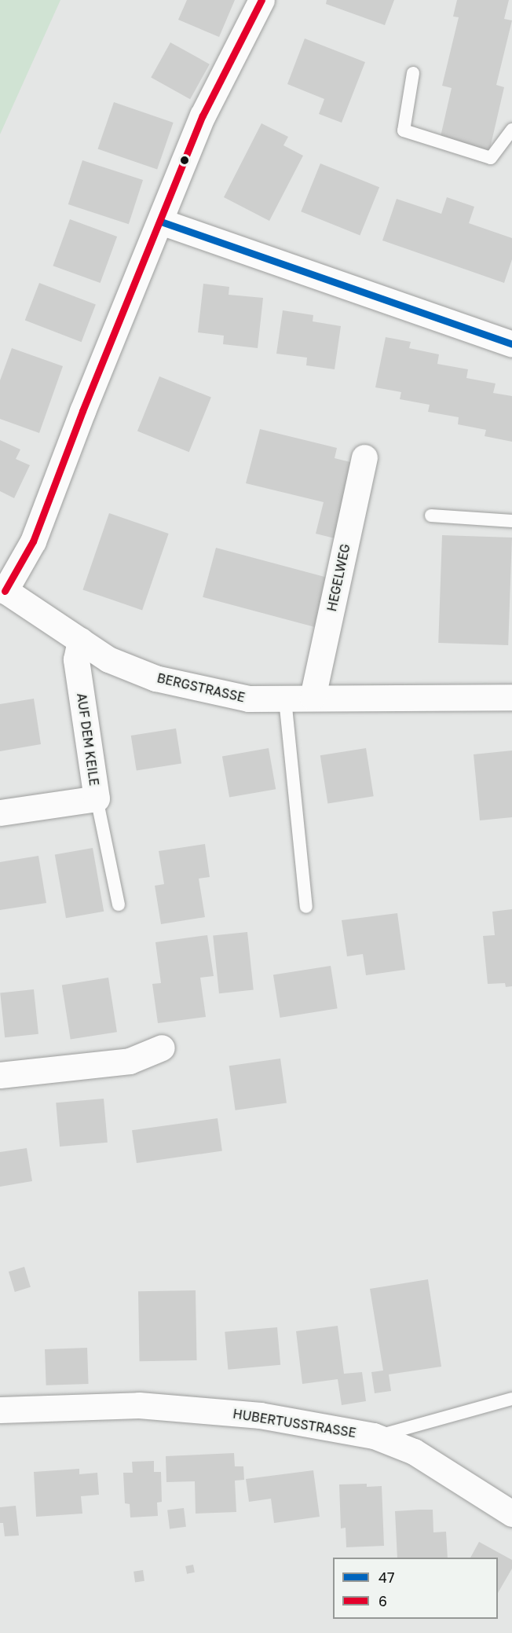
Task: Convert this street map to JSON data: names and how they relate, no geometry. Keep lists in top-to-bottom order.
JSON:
{
  "streets": {
    "street": [
      "HEGELWEG",
      "BERGSTRASSE",
      "AUF DEM KEILE",
      "HUBERTUSSTRASSE"
    ]
  },
  "crossings": [
    ["HEGELWEG", "BERGSTRASSE"],
    ["BERGSTRASSE", "AUF DEM KEILE"]
  ],
  "lines": ["transit line 6", "transit line 47"],
  "legend": ["47", "6"]
}
